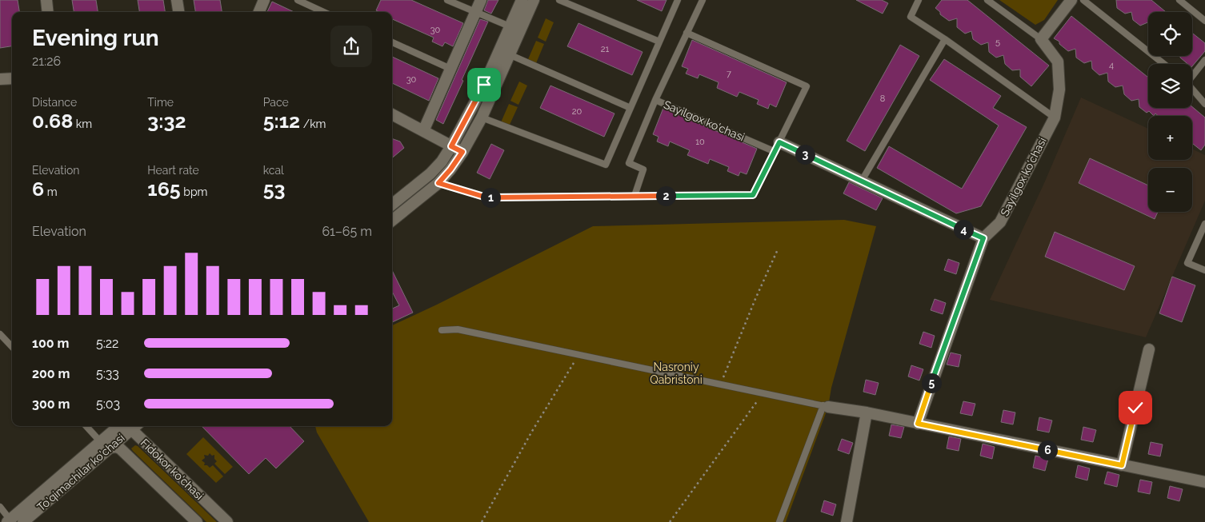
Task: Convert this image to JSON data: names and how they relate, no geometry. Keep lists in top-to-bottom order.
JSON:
{
  "streets": {
    "street": ["Sayilgox ko'chasi", "Fidokor ko'chasi", "To'qimachilar ko'chasi"]
  },
  "crossings": [
    ["Fidokor ko'chasi", "To'qimachilar ko'chasi"]
  ],
  "parks": ["Nasroniy Qabristoni"],
  "house_numbers": [
    "30",
    "5",
    "21",
    "4",
    "7",
    "30",
    "8",
    "20",
    "10"
  ],
  "page": {
    "map_buttons": ["+", "−"],
    "heading": ["Evening run", "21:26"],
    "stats": [
      ["Distance", "0.68 km"],
      ["Time", "3:32"],
      ["Pace", "5:12 /km"],
      ["Elevation", "6 m"],
      ["Heart rate", "165 bpm"],
      ["kcal", "53"]
    ],
    "pins": [
      "3",
      "2",
      "1",
      "4",
      "5",
      "6"
    ],
    "chart": ["Elevation", "61–65 m"],
    "list": [
      {
        "name": "100 m",
        "note": "5:22"
      },
      {
        "name": "200 m",
        "note": "5:33"
      },
      {
        "name": "300 m",
        "note": "5:03"
      }
    ]
  }
}
